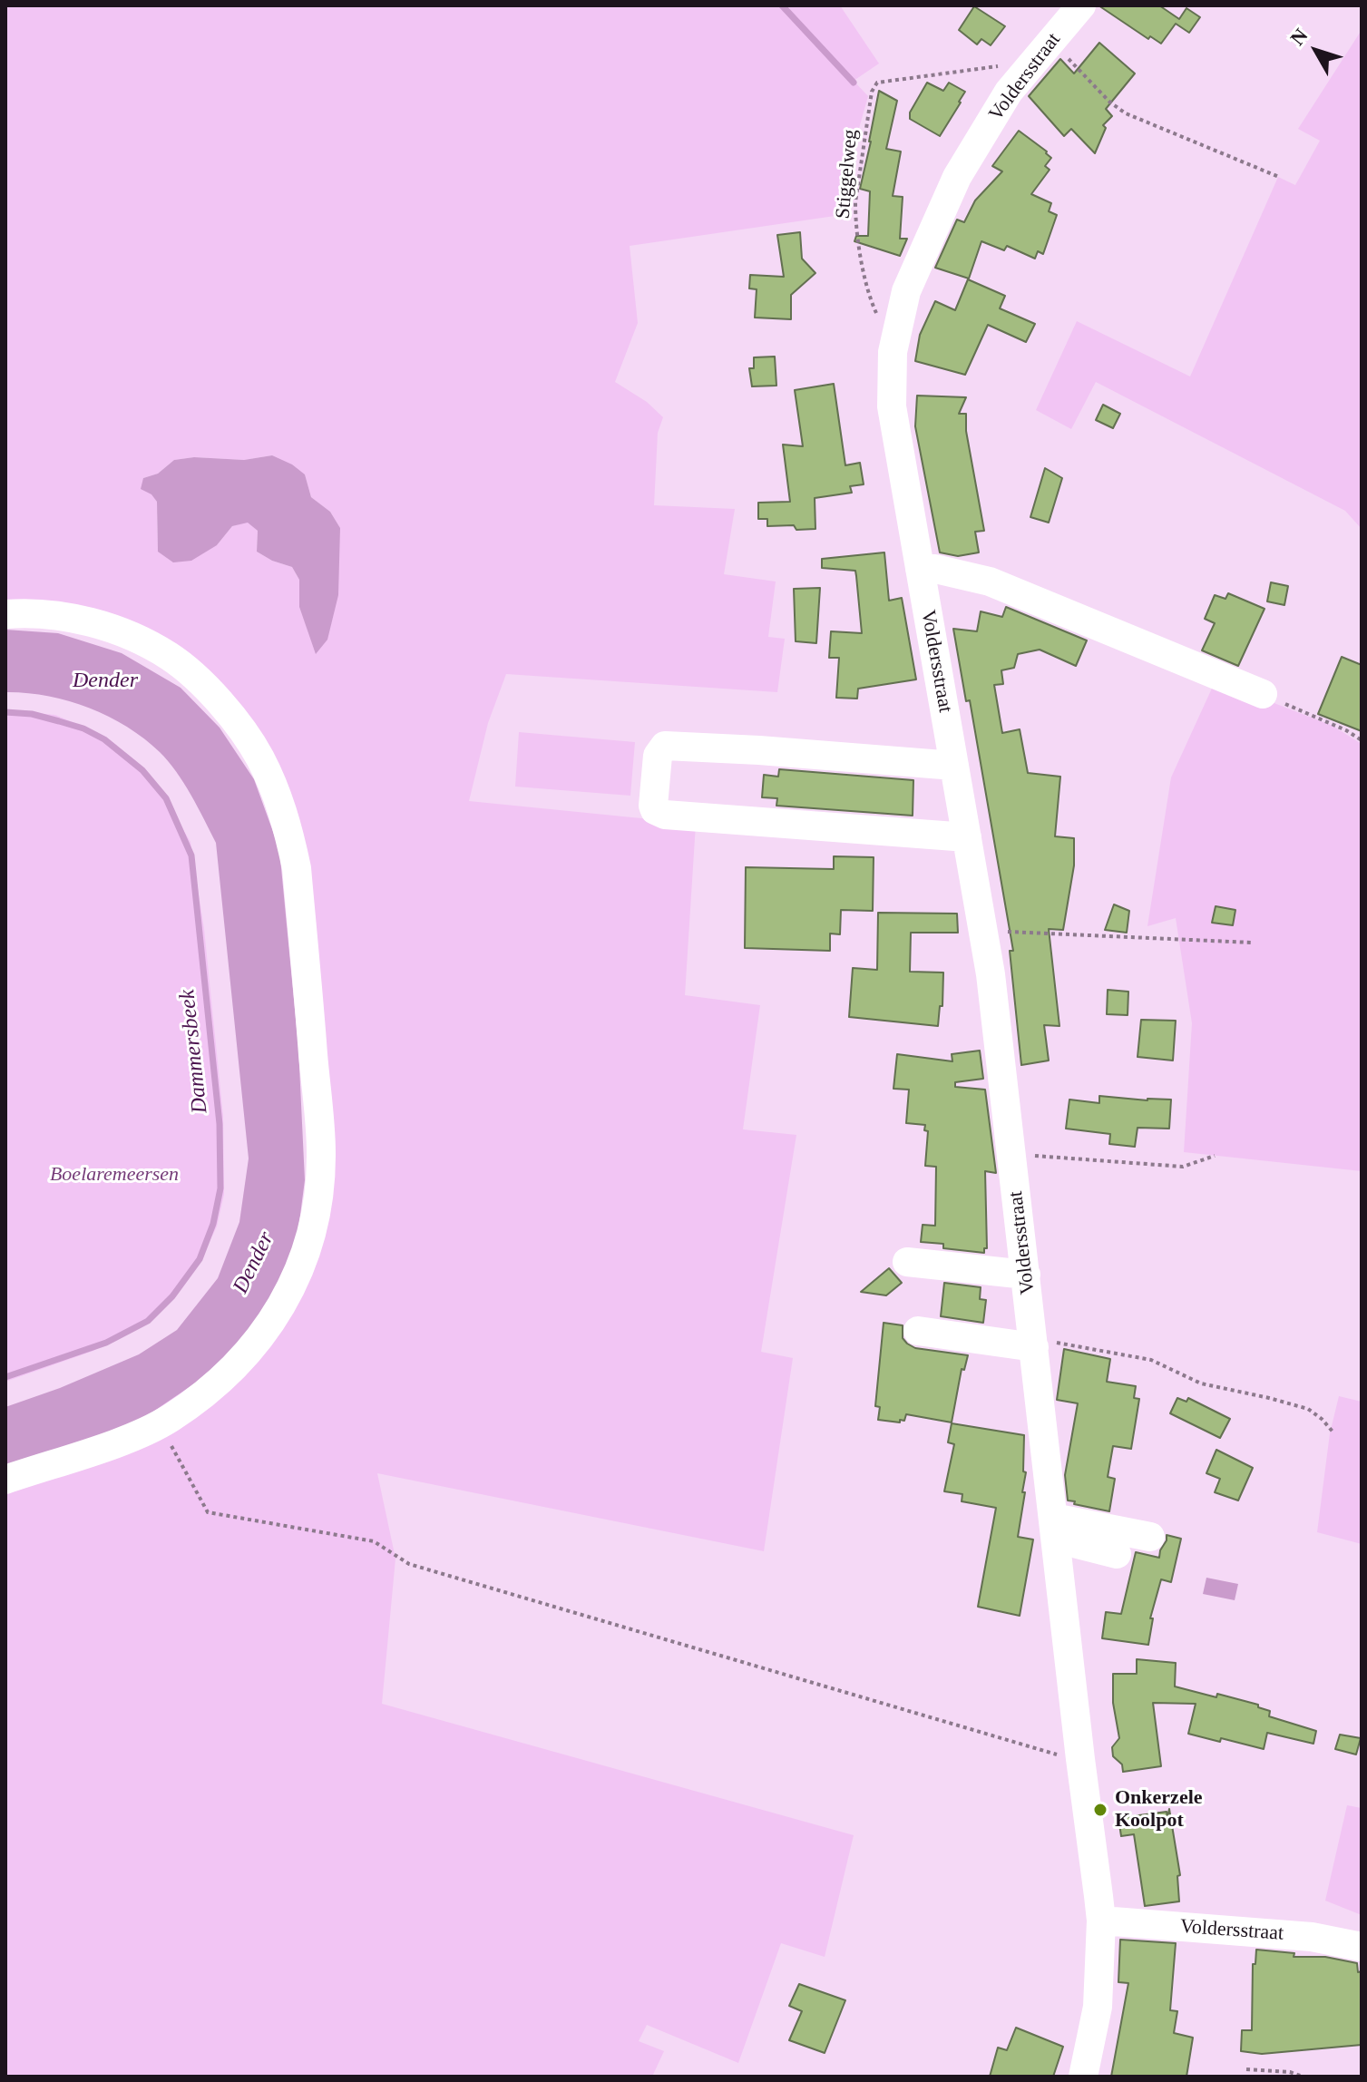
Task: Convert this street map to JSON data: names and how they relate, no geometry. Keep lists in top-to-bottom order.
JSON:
{
  "streets": {
    "street": ["Voldersstraat"],
    "path": ["Stiggelweg"]
  },
  "crossings": [
    ["Voldersstraat", "Stiggelweg"]
  ],
  "water": ["Dender", "Dammersbeek"],
  "parks": ["Boelaremeersen"],
  "places": ["Onkerzele Koolpot"],
  "north": "top left"
}
